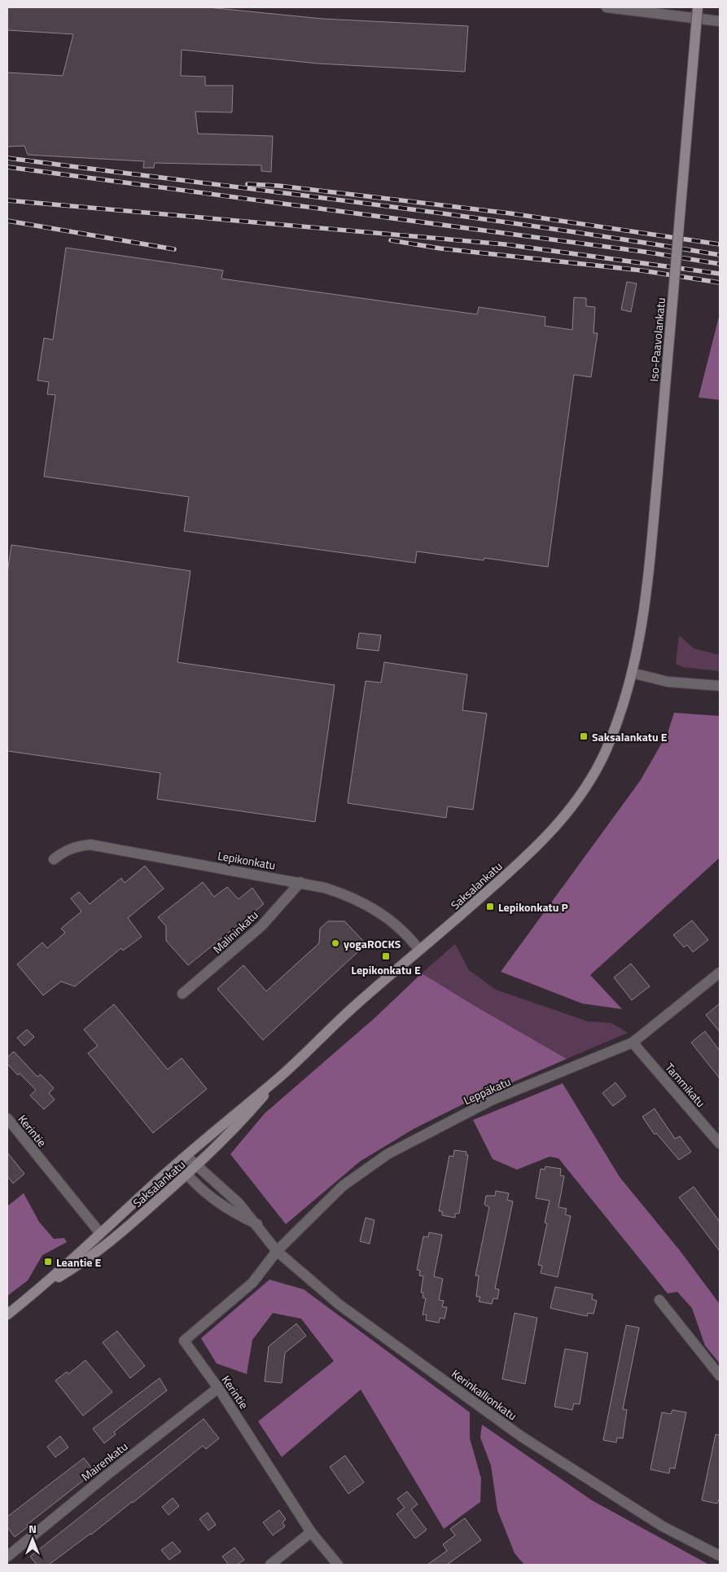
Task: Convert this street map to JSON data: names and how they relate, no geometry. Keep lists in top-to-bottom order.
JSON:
{
  "streets": {
    "main road": ["Iso-Paavolankatu", "Saksalankatu"],
    "street": [
      "Lepikonkatu",
      "Malininkatu",
      "Tammikatu",
      "Leppäkatu",
      "Kerintie",
      "Kerinkallionkatu",
      "Mairenkatu"
    ]
  },
  "crossings": [
    ["Iso-Paavolankatu", "Saksalankatu"],
    ["Lepikonkatu", "Saksalankatu"],
    ["Lepikonkatu", "Malininkatu"],
    ["Saksalankatu", "Kerintie"],
    ["Saksalankatu", "Kerinkallionkatu"],
    ["Tammikatu", "Leppäkatu"],
    ["Leppäkatu", "Kerintie"],
    ["Leppäkatu", "Kerinkallionkatu"],
    ["Kerintie", "Kerinkallionkatu"],
    ["Kerintie", "Mairenkatu"]
  ],
  "places": {
    "transit": [
      "Saksalankatu E",
      "Lepikonkatu P",
      "Lepikonkatu E",
      "Leantie E"
    ],
    "other": ["yogaROCKS"]
  },
  "north": "top"
}
